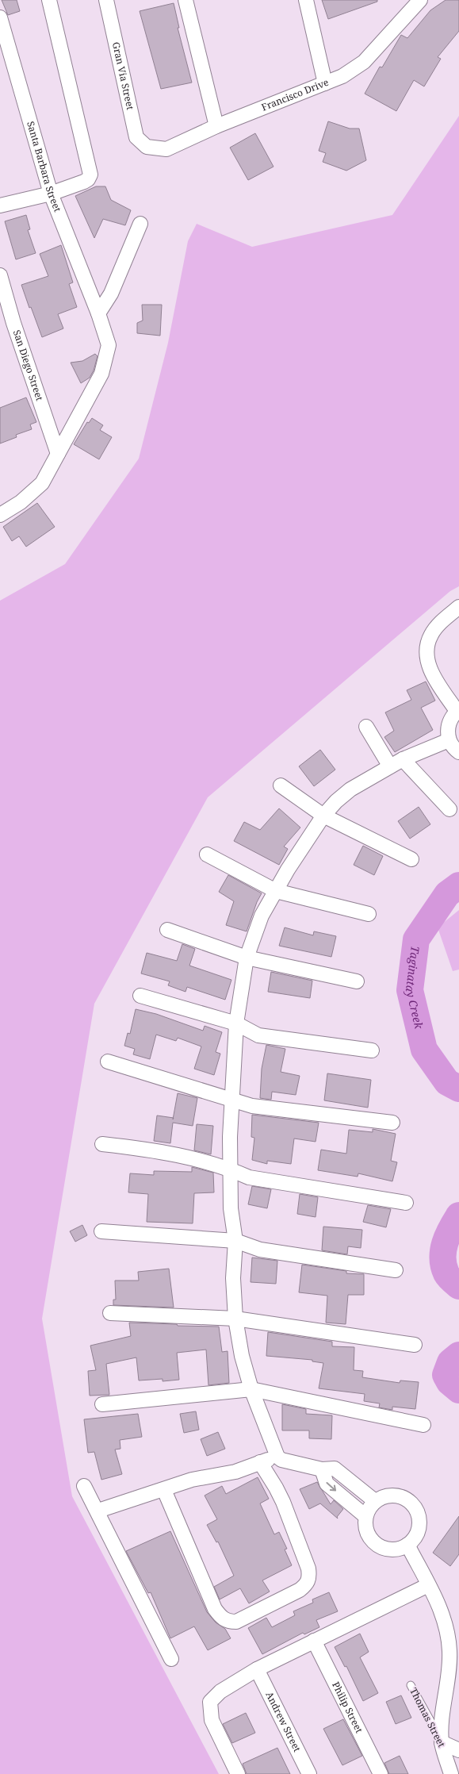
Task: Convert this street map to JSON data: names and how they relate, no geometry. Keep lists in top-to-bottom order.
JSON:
{
  "streets": {
    "street": [
      "Gran Via Street",
      "Francisco Drive",
      "Santa Barbara Street",
      "San Diego Street",
      "Philip Street",
      "Thomas Street",
      "Andrew Street"
    ]
  },
  "crossings": [
    ["Gran Via Street", "Francisco Drive"],
    ["Santa Barbara Street", "San Diego Street"]
  ],
  "water": ["Taginatay Creek"]
}
